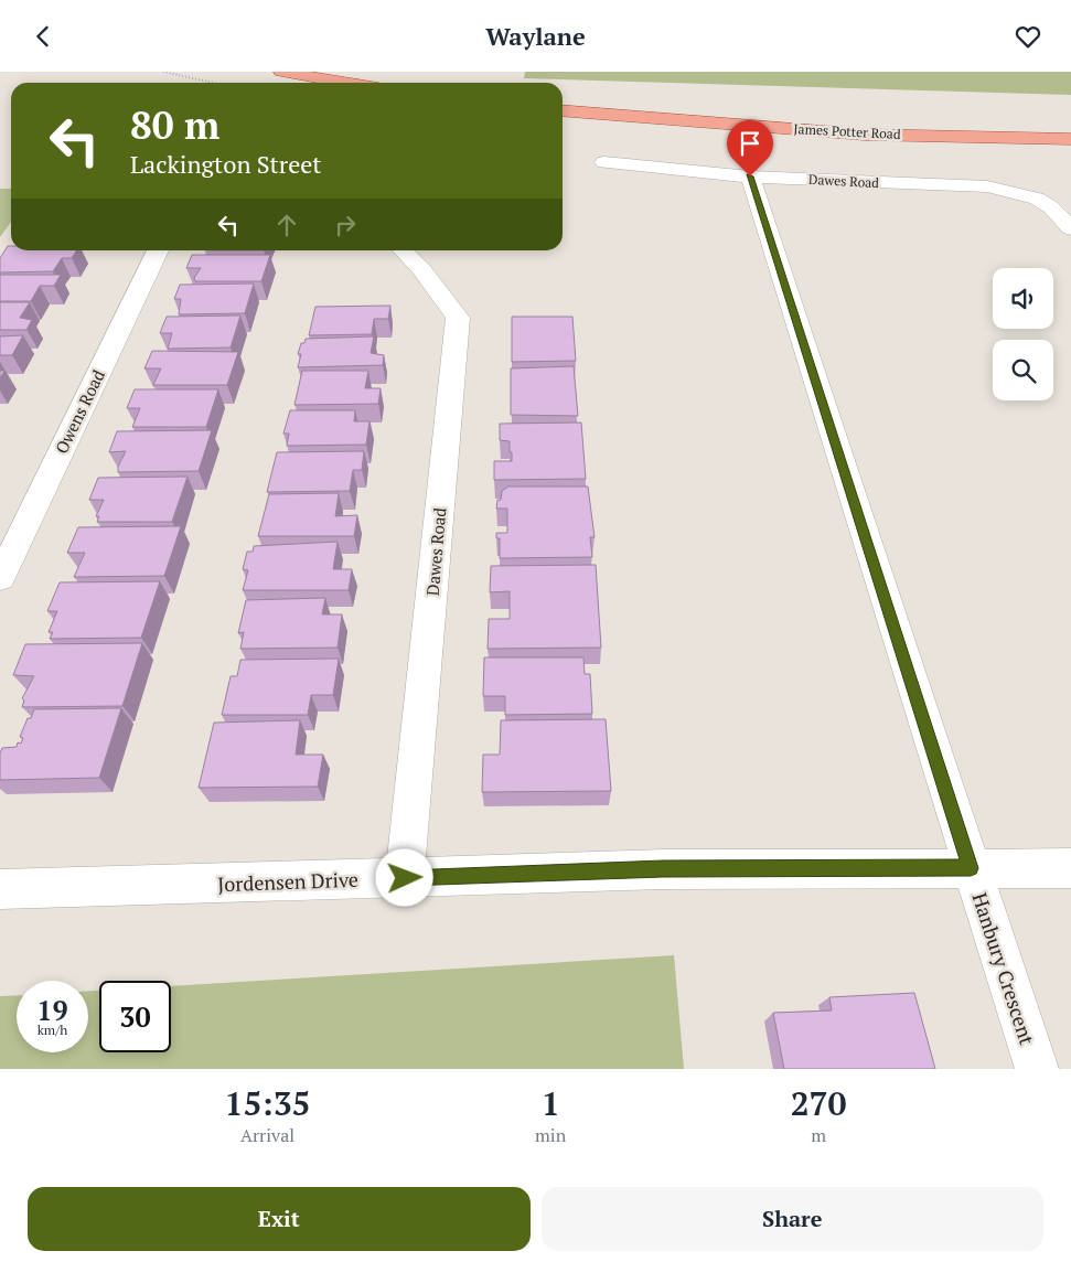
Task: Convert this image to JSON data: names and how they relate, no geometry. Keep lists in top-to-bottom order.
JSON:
{
  "streets": {
    "main road": ["James Potter Road"],
    "street": [
      "Dawes Road",
      "Owens Road",
      "Jordensen Drive",
      "Hanbury Crescent"
    ]
  },
  "crossings": [
    ["Dawes Road", "Jordensen Drive"],
    ["Dawes Road", "Hanbury Crescent"],
    ["Jordensen Drive", "Hanbury Crescent"]
  ],
  "page": {
    "header": "Waylane",
    "turn": ["80 m", "Lackington Street"],
    "speed": "19 km/h",
    "limit": "30",
    "eta": [
      "15:35",
      "Arrival",
      "1",
      "min",
      "270",
      "m"
    ],
    "buttons": ["Exit", "Share"]
  }
}
